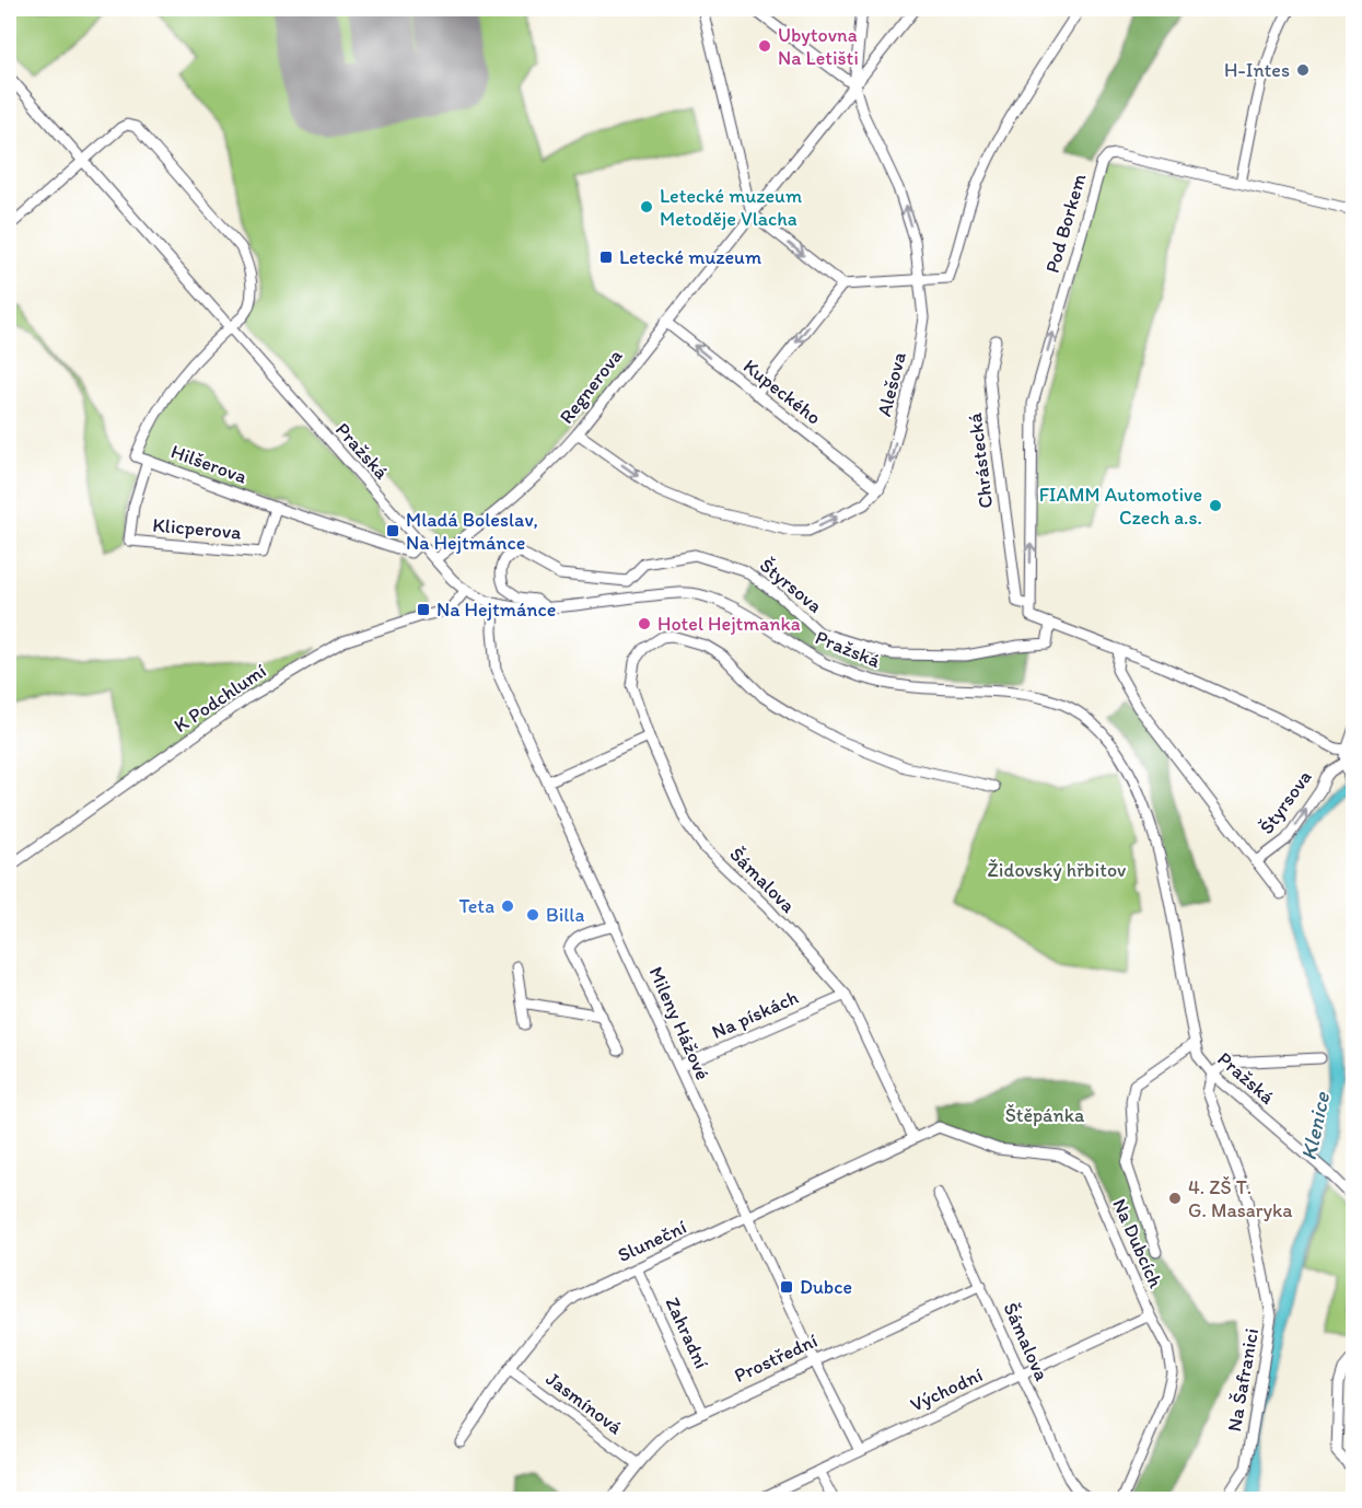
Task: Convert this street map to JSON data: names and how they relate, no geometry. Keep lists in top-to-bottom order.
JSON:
{
  "streets": {
    "street": [
      "Pod Borkem",
      "Alešova",
      "Regnerova",
      "Kupeckého",
      "Pražská",
      "Chrástecká",
      "Hilšerova",
      "Klicperova",
      "Štyrsova",
      "K Podchlumí",
      "Šámalova",
      "Na pískách",
      "Mileny Hážové",
      "Sluneční",
      "Na Dubcích",
      "Zahradní",
      "Prostřední",
      "Na Šafranici",
      "Východní",
      "Jasmínová"
    ]
  },
  "crossings": [
    ["Pod Borkem", "Chrástecká"],
    ["Alešova", "Regnerova"],
    ["Alešova", "Kupeckého"],
    ["Regnerova", "Kupeckého"],
    ["Regnerova", "Pražská"],
    ["Pražská", "Hilšerova"],
    ["Pražská", "Štyrsova"],
    ["Pražská", "K Podchlumí"],
    ["Pražská", "Mileny Hážové"],
    ["Pražská", "Na Šafranici"],
    ["Hilšerova", "Klicperova"],
    ["Šámalova", "Na pískách"],
    ["Šámalova", "Sluneční"],
    ["Šámalova", "Na Dubcích"],
    ["Šámalova", "Prostřední"],
    ["Šámalova", "Východní"],
    ["Na pískách", "Mileny Hážové"],
    ["Mileny Hážové", "Sluneční"],
    ["Mileny Hážové", "Prostřední"],
    ["Mileny Hážové", "Východní"],
    ["Sluneční", "Na Dubcích"],
    ["Sluneční", "Zahradní"],
    ["Sluneční", "Jasmínová"],
    ["Na Dubcích", "Východní"],
    ["Zahradní", "Prostřední"],
    ["Prostřední", "Jasmínová"]
  ],
  "one_way": ["Kupeckého"],
  "water": ["Klenice"],
  "parks": ["Židovský hřbitov", "Štěpánka"],
  "places": {
    "other": [
      "Ubytovna Na Letišti",
      "H-Intes",
      "Letecké muzeum Metoděje Vlacha",
      "FIAMM Automotive Czech a.s.",
      "Hotel Hejtmanka",
      "Teta",
      "Billa",
      "4. ZŠ T. G. Masaryka"
    ],
    "transit": [
      "Letecké muzeum",
      "Mladá Boleslav, Na Hejtmánce",
      "Na Hejtmánce",
      "Dubce"
    ]
  }
}
